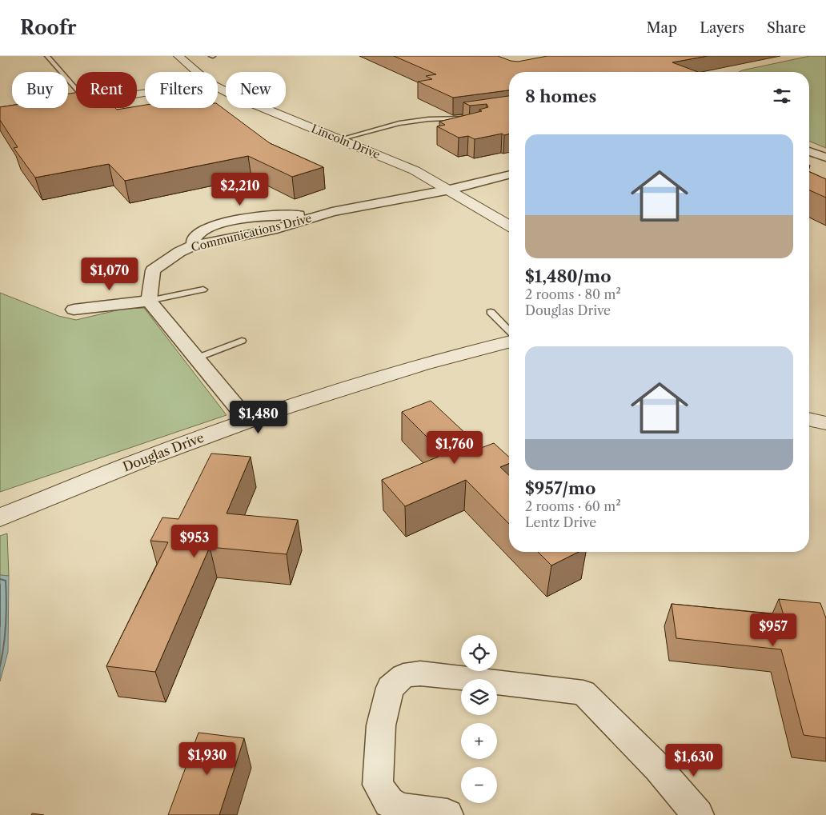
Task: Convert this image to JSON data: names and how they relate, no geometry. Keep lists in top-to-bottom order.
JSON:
{
  "streets": {
    "street": ["Lincoln Drive", "Communications Drive", "Douglas Drive"]
  },
  "crossings": [
    ["Lincoln Drive", "Communications Drive"]
  ],
  "page": {
    "header": "Roofr",
    "nav": ["Map", "Layers", "Share"],
    "chip": [
      "Buy",
      "Rent",
      "Filters",
      "New"
    ],
    "heading": "8 homes",
    "list": [
      {
        "name": "$1,480/mo",
        "note": "2 rooms · 80 m² · Douglas Drive"
      },
      {
        "name": "$957/mo",
        "note": "2 rooms · 60 m² · Lentz Drive"
      }
    ],
    "price": [
      "$2,210",
      "$1,070",
      "$1,480",
      "$1,760",
      "$953",
      "$957",
      "$1,930",
      "$1,630"
    ],
    "map_buttons": ["+", "−"]
  }
}
